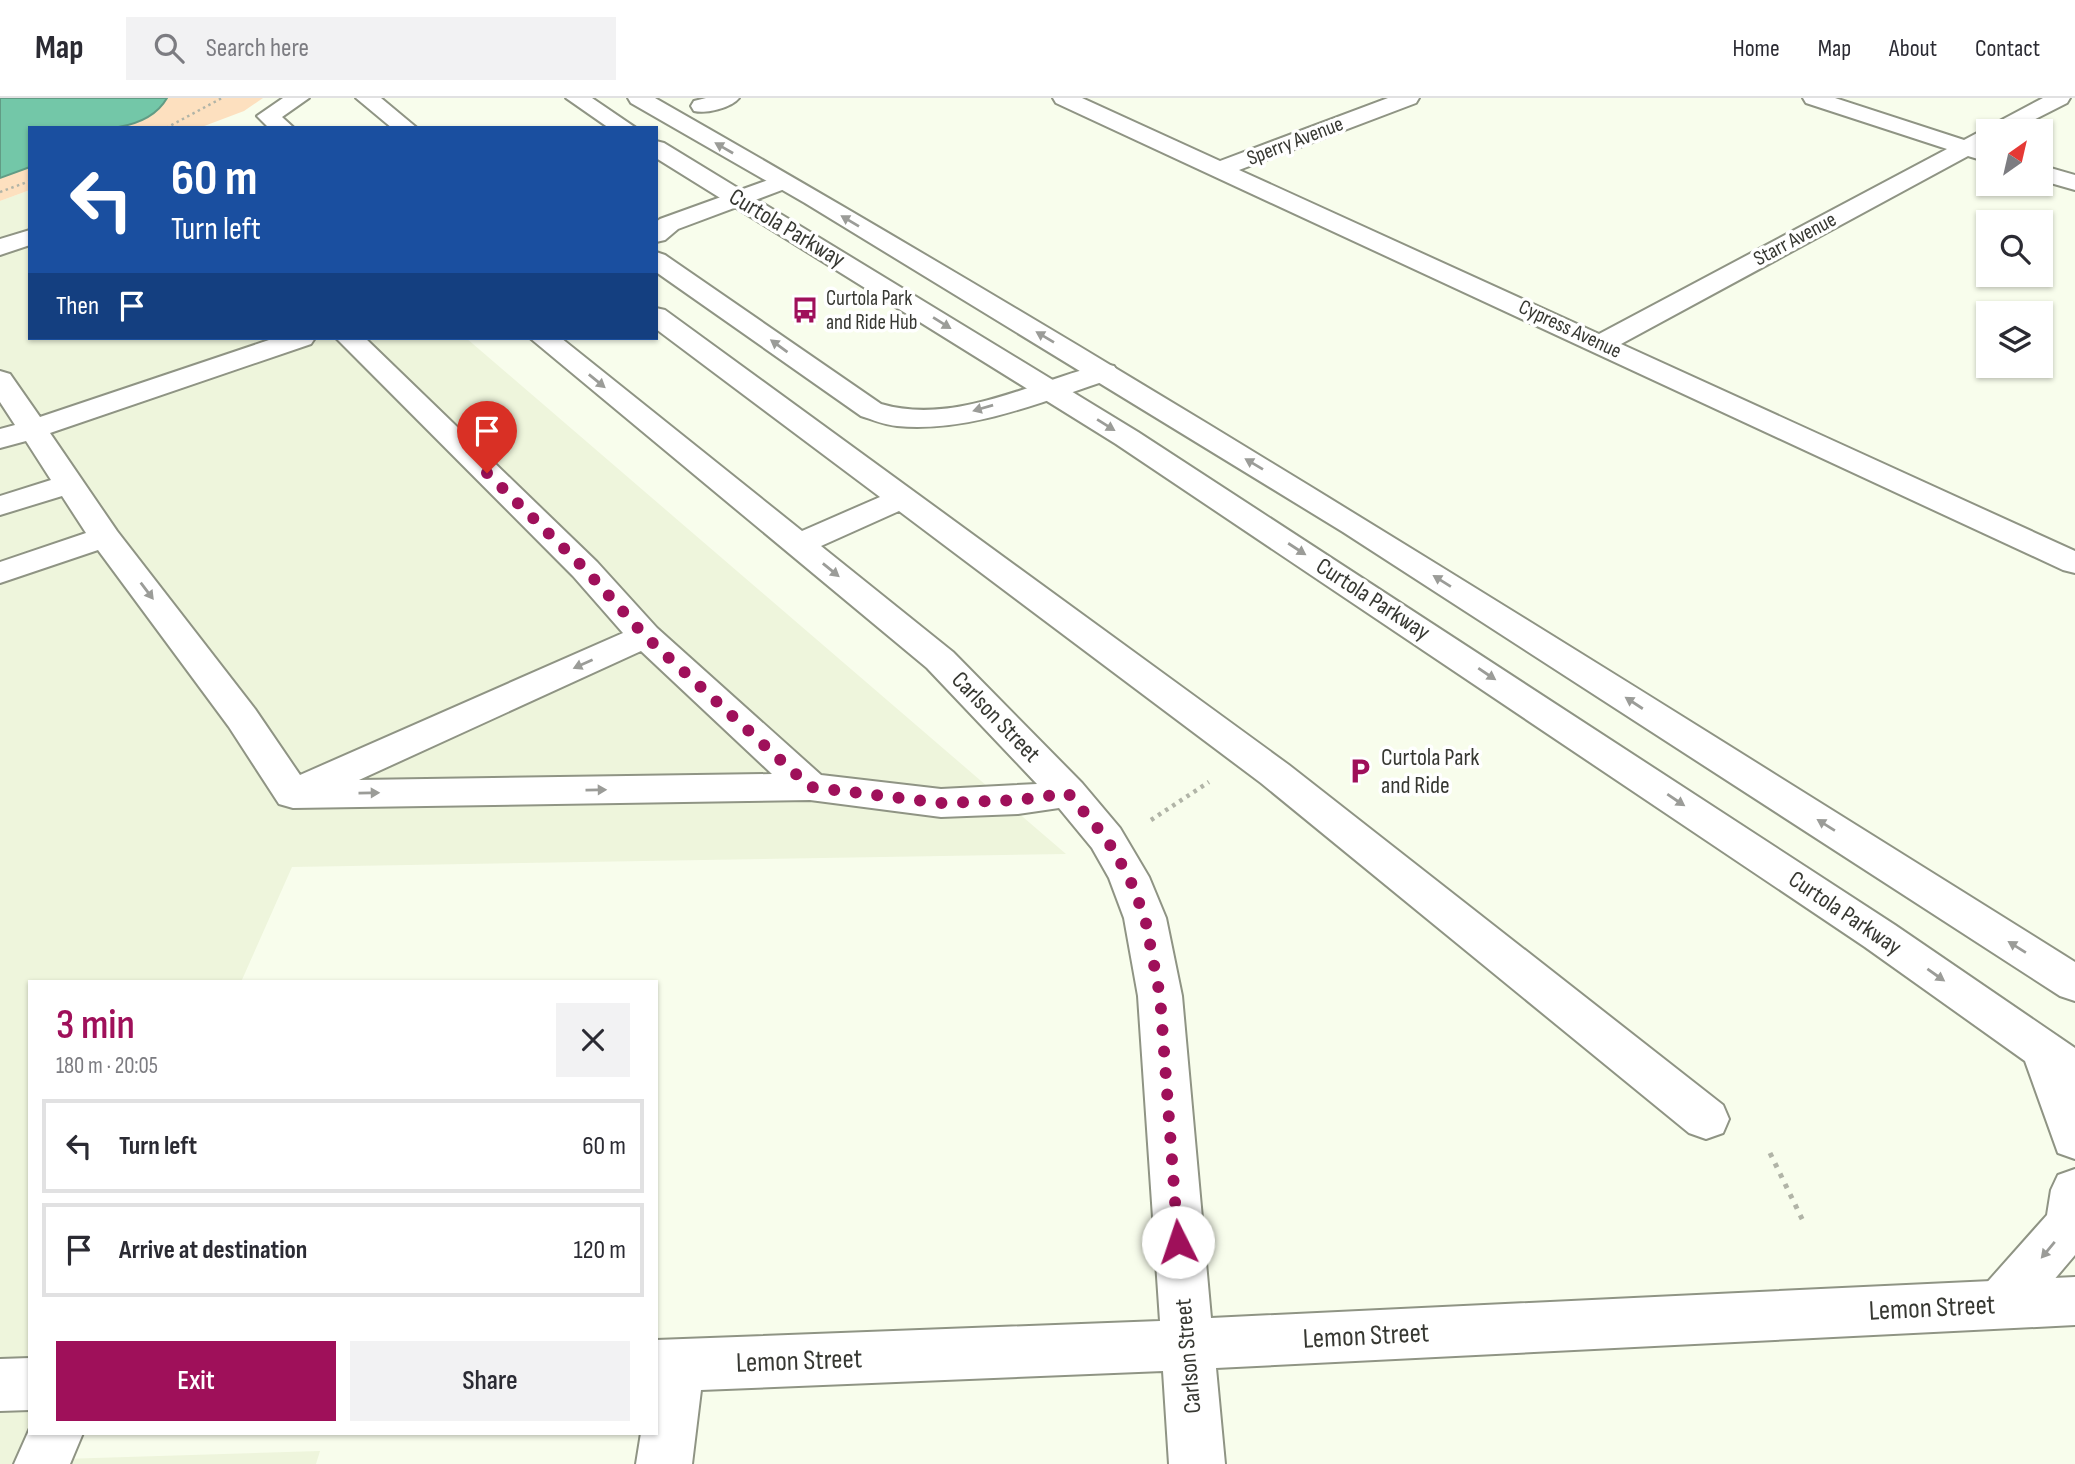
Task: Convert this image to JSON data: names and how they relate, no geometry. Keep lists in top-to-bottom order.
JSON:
{
  "streets": {
    "street": [
      "Sperry Avenue",
      "Curtola Parkway",
      "Starr Avenue",
      "Cypress Avenue",
      "Carlson Street",
      "Lemon Street"
    ]
  },
  "crossings": [
    ["Sperry Avenue", "Cypress Avenue"],
    ["Starr Avenue", "Cypress Avenue"],
    ["Carlson Street", "Lemon Street"]
  ],
  "places": {
    "bus stop": ["Curtola Park and Ride Hub"],
    "parking": ["Curtola Park and Ride"]
  },
  "north": "top right",
  "page": {
    "header": "Map",
    "search": "Search here",
    "nav": [
      "Home",
      "Map",
      "About",
      "Contact"
    ],
    "turn": ["60 m", "Turn left"],
    "then": "Then",
    "heading": ["3 min", "180 m · 20:05"],
    "list": [
      {
        "name": "Turn left",
        "value": "60 m"
      },
      {
        "name": "Arrive at destination",
        "value": "120 m"
      }
    ],
    "buttons": ["Exit", "Share"]
  }
}
